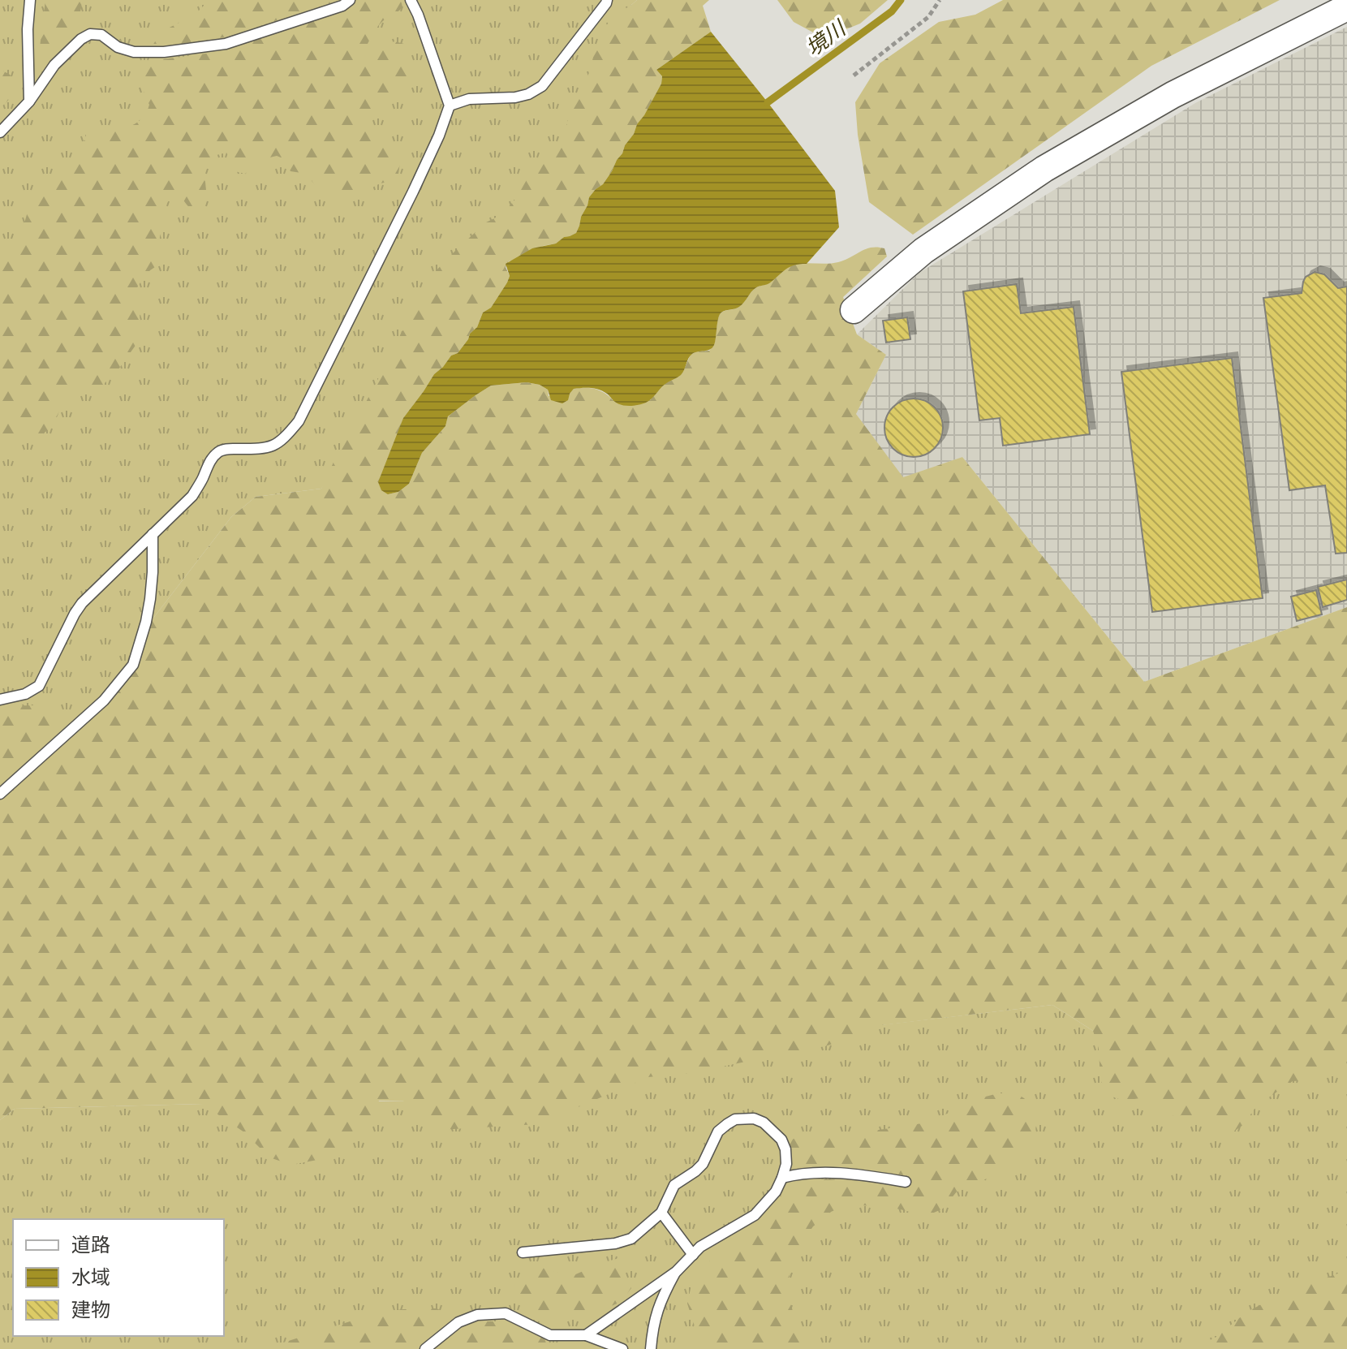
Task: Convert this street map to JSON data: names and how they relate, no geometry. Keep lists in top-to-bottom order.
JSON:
{
  "water": ["境川"],
  "legend": ["道路", "水域", "建物"]
}
